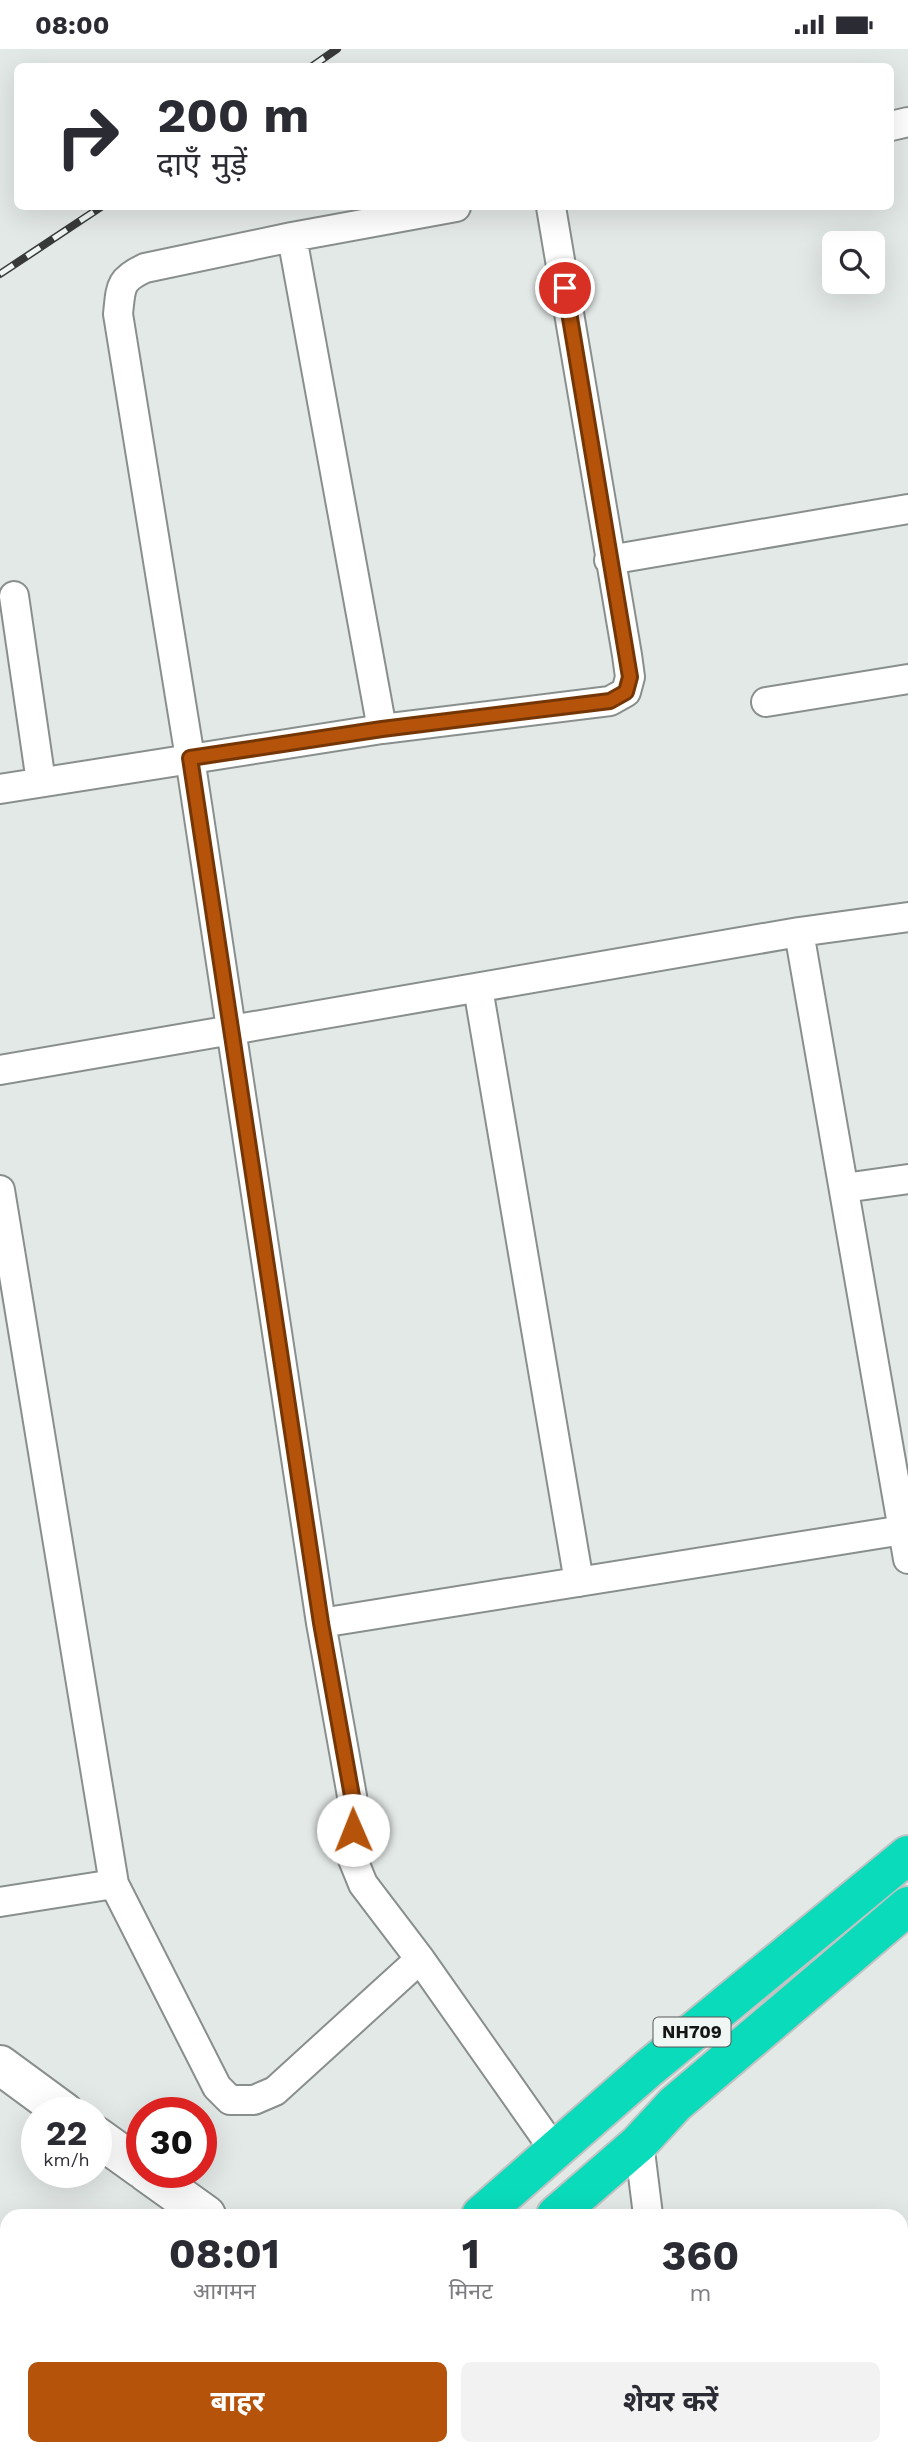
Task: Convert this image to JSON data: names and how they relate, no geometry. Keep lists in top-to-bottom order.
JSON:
{
  "streets": {
    "highway": ["NH709"]
  },
  "page": {
    "status": "08:00",
    "turn": ["200 m", "दाएँ मुड़ें"],
    "speed": "22 km/h",
    "limit": "30",
    "eta": [
      "08:01",
      "आगमन",
      "1",
      "मिनट",
      "360",
      "m"
    ],
    "buttons": ["बाहर", "शेयर करें"]
  }
}
